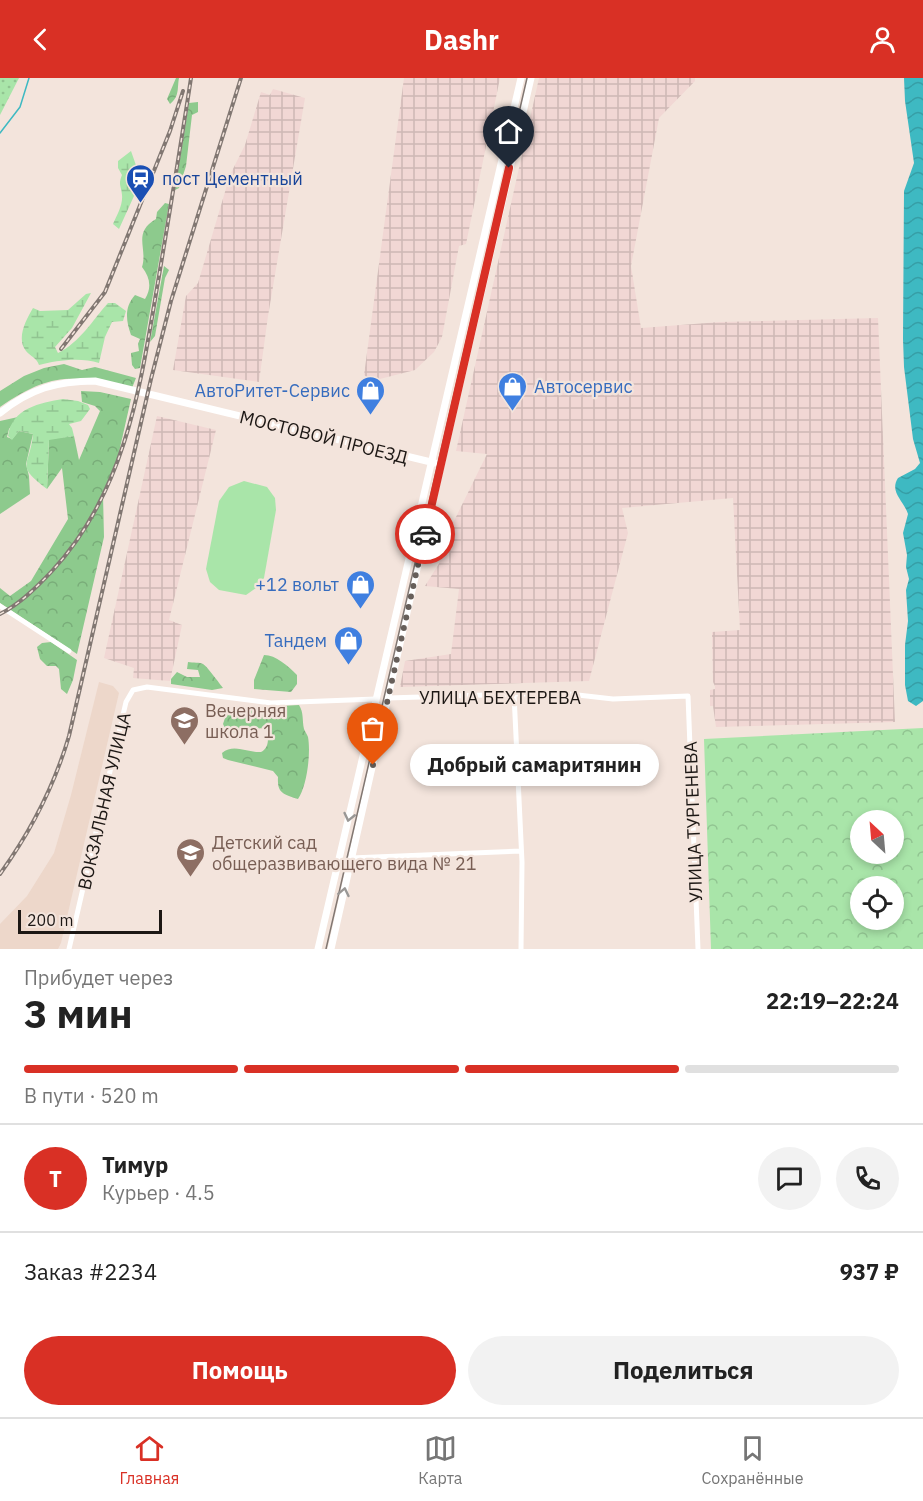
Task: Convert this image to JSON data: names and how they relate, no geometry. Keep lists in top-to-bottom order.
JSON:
{
  "streets": {
    "main road": ["МОСТОВОЙ ПРОЕЗД", "УЛИЦА БЕХТЕРЕВА"],
    "street": ["ВОКЗАЛЬНАЯ УЛИЦА", "УЛИЦА ТУРГЕНЕВА"]
  },
  "crossings": [
    ["УЛИЦА БЕХТЕРЕВА", "ВОКЗАЛЬНАЯ УЛИЦА"],
    ["УЛИЦА БЕХТЕРЕВА", "УЛИЦА ТУРГЕНЕВА"]
  ],
  "places": {
    "station": ["пост Цементный"],
    "shop": [
      "Автосервис",
      "АвтоРитет-Сервис",
      "+12 вольт",
      "Тандем"
    ],
    "school or university": ["Вечерняя школа 1", "Детский сад общеразвивающего вида № 21"],
    "other": ["Добрый самаритянин"]
  },
  "scale_bar": "200 m",
  "north": "top left",
  "page": {
    "header": "Dashr",
    "bubble": "Добрый самаритянин",
    "scale": "200 m",
    "heading": ["3 мин", "Прибудет через", "22:19–22:24"],
    "panel": [
      "Тимур",
      "Курьер · 4.5",
      "Заказ #2234",
      "937 ₽"
    ],
    "bar": "В пути · 520 m",
    "round": "Т",
    "buttons": ["Помощь", "Поделиться"],
    "tabs": ["Главная", "Карта", "Сохранённые"]
  }
}
